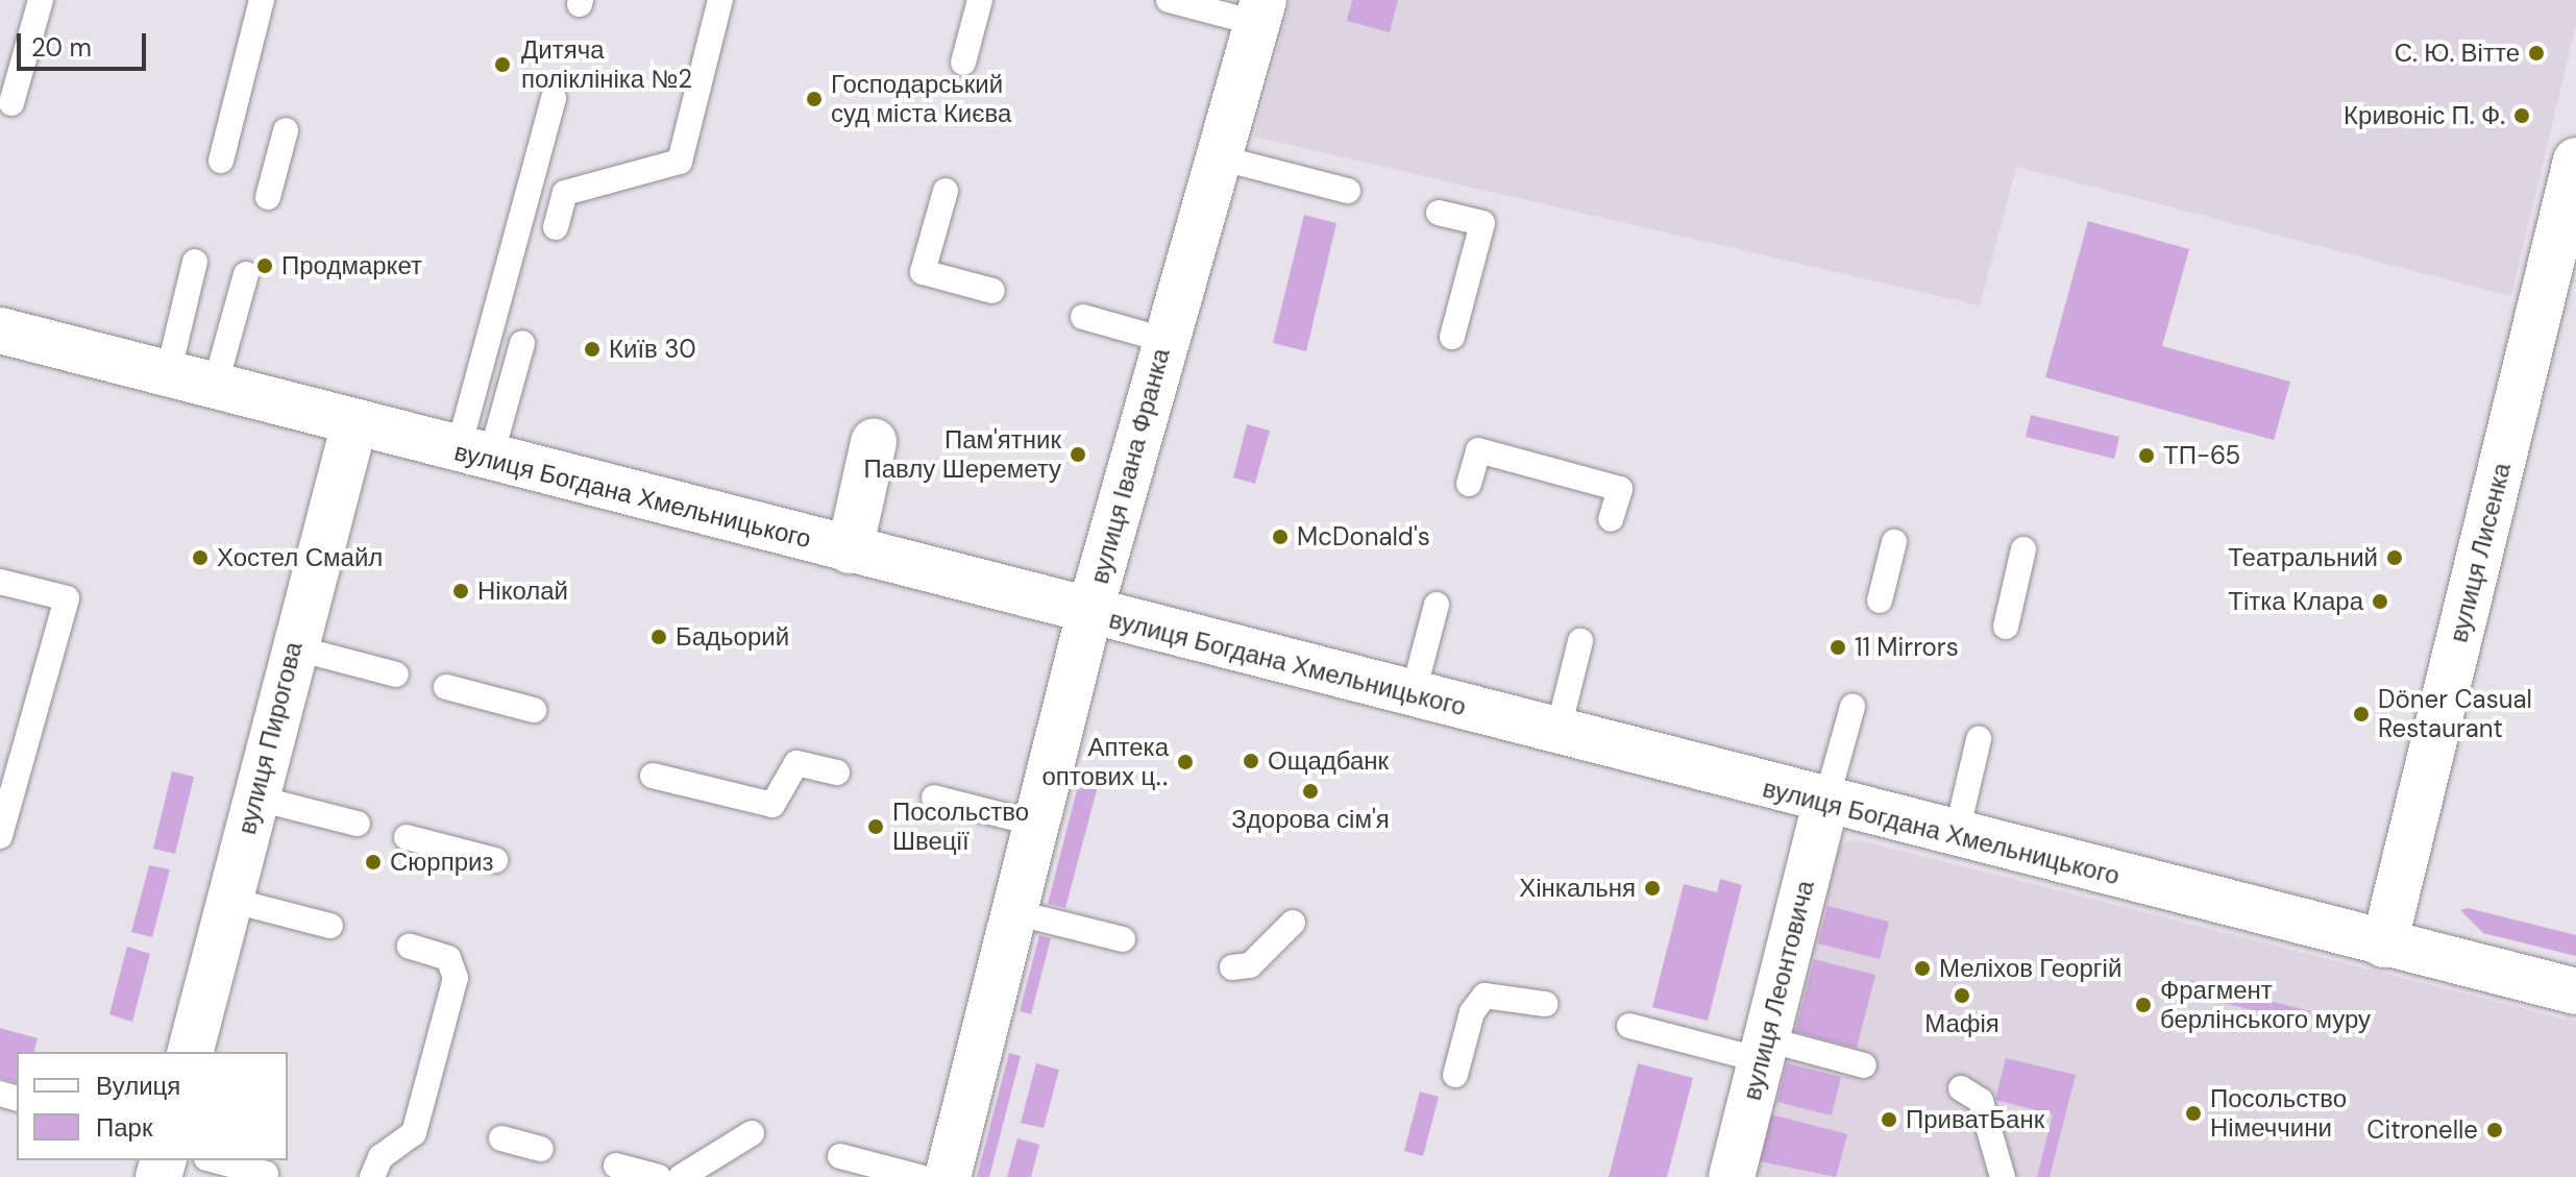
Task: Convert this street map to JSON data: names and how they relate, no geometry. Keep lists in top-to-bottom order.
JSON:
{
  "streets": {
    "street": [
      "вулиця Івана Франка",
      "вулиця Богдана Хмельницького",
      "вулиця Лисенка",
      "вулиця Пирогова",
      "вулиця Леонтовича"
    ]
  },
  "crossings": [
    ["вулиця Івана Франка", "вулиця Богдана Хмельницького"],
    ["вулиця Богдана Хмельницького", "вулиця Лисенка"],
    ["вулиця Богдана Хмельницького", "вулиця Пирогова"],
    ["вулиця Богдана Хмельницького", "вулиця Леонтовича"]
  ],
  "places": [
    "С. Ю. Вітте",
    "Дитяча поліклініка №2",
    "Господарський суд міста Києва",
    "Кривоніс П. Ф.",
    "Продмаркет",
    "Київ 30",
    "Пам'ятник Павлу Шеремету",
    "ТП-65",
    "McDonald's",
    "Хостел Смайл",
    "Театральний",
    "Ніколай",
    "Тітка Клара",
    "Бадьорий",
    "11 Mirrors",
    "Döner Casual Restaurant",
    "Ощадбанк",
    "Аптека оптових ц‥",
    "Здорова сім'я",
    "Посольство Швеції",
    "Сюрприз",
    "Хінкальня",
    "Меліхов Георгій",
    "Мафія",
    "Фрагмент берлінського муру",
    "Посольство Німеччини",
    "ПриватБанк",
    "Citronelle"
  ],
  "legend": ["Вулиця", "Парк"],
  "scale_bar": "20 m"
}
